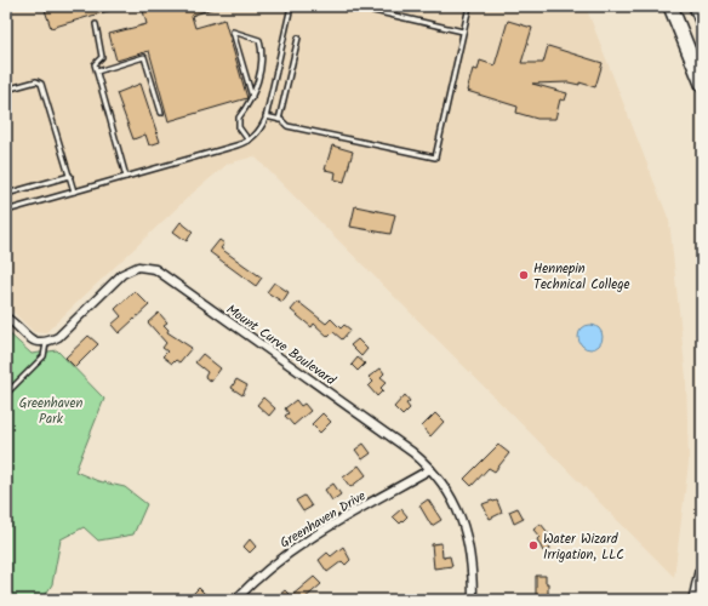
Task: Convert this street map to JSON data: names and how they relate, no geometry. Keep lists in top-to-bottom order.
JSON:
{
  "streets": {
    "street": ["Mount Curve Boulevard", "Greenhaven Drive"]
  },
  "crossings": [
    ["Mount Curve Boulevard", "Greenhaven Drive"]
  ],
  "parks": ["Greenhaven Park"],
  "places": ["Hennepin Technical College", "Water Wizard Irrigation, LLC"]
}
